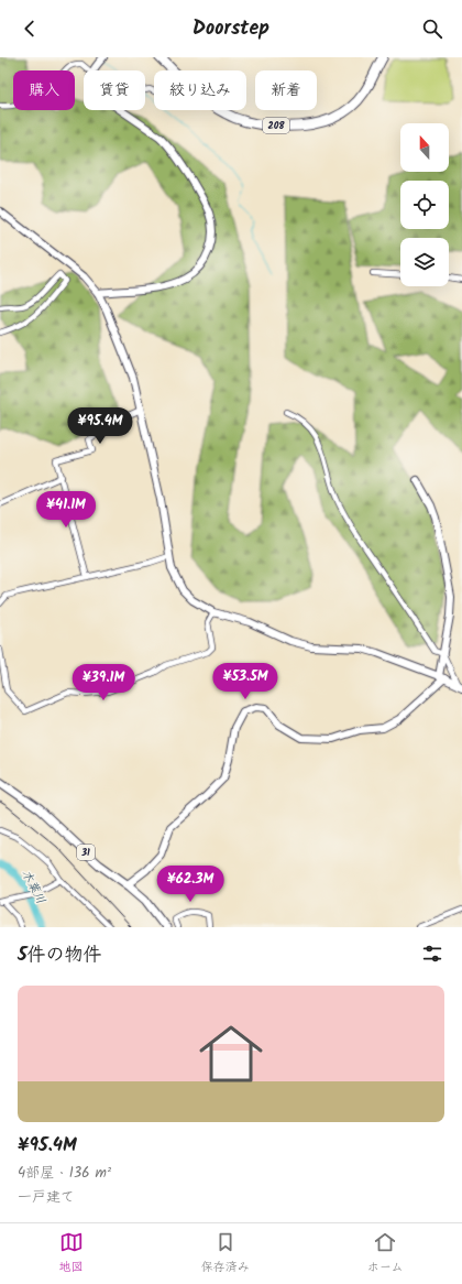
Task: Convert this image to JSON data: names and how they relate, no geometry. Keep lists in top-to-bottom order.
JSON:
{
  "streets": {
    "highway": ["208"],
    "main road": ["31"]
  },
  "water": ["木葉川"],
  "north": "top",
  "page": {
    "header": "Doorstep",
    "chip": [
      "購入",
      "賃貸",
      "絞り込み",
      "新着"
    ],
    "price": [
      "¥95.4M",
      "¥41.1M",
      "¥53.5M",
      "¥39.1M",
      "¥62.3M"
    ],
    "heading": "5件の物件",
    "list": [
      {
        "name": "¥95.4M",
        "note": "4部屋 · 136 m² · 一戸建て"
      }
    ],
    "tabs": ["地図", "保存済み", "ホーム"]
  }
}
